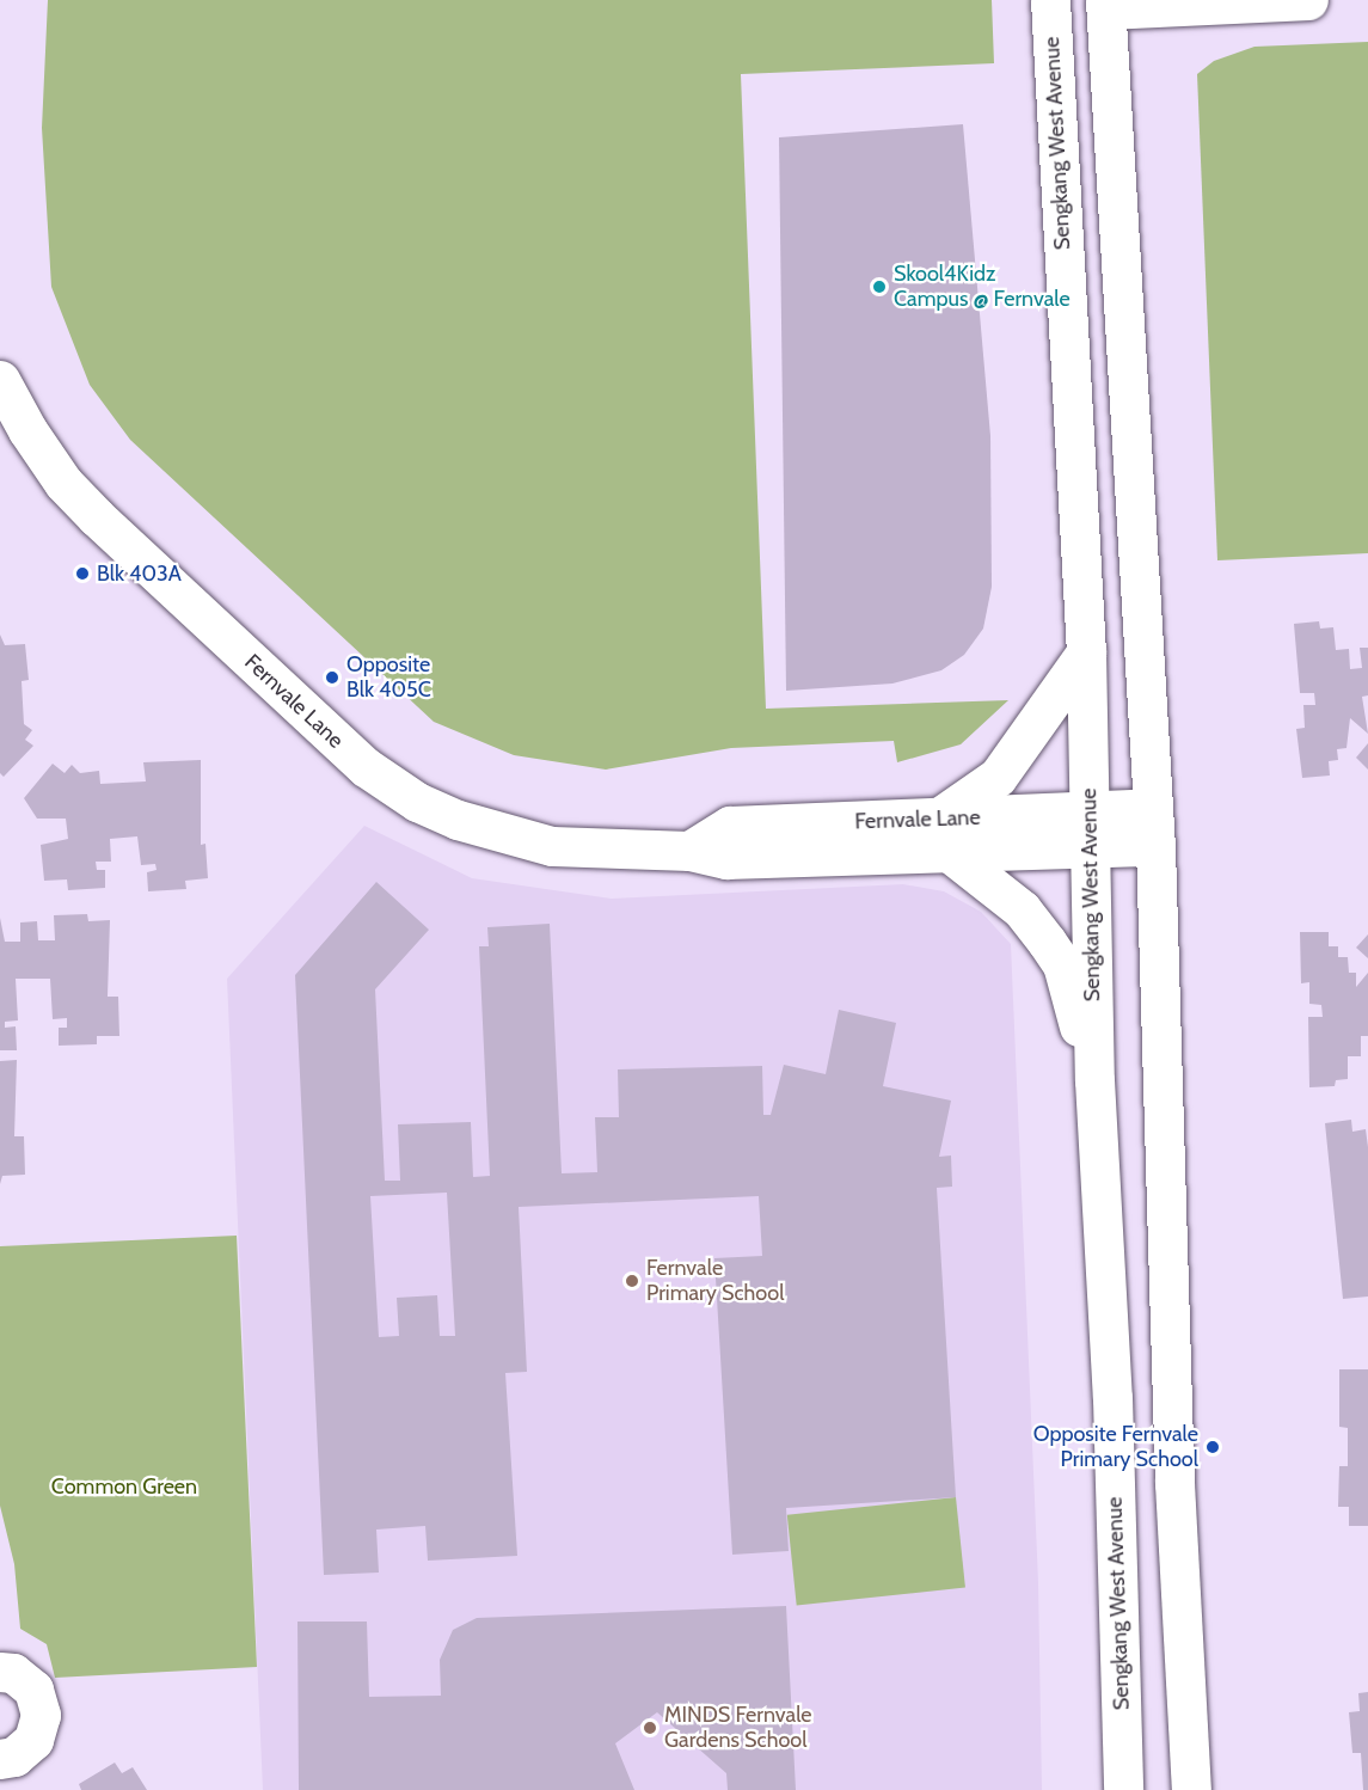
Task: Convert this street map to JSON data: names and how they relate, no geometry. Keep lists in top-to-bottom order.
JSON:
{
  "streets": {
    "main road": ["Sengkang West Avenue", "Fernvale Lane"]
  },
  "crossings": [
    ["Sengkang West Avenue", "Fernvale Lane"]
  ],
  "parks": ["Common Green"],
  "places": [
    "Skool4Kidz Campus @ Fernvale",
    "Blk 403A",
    "Opposite Blk 405C",
    "Fernvale Primary School",
    "Opposite Fernvale Primary School",
    "MINDS Fernvale Gardens School"
  ]
}
